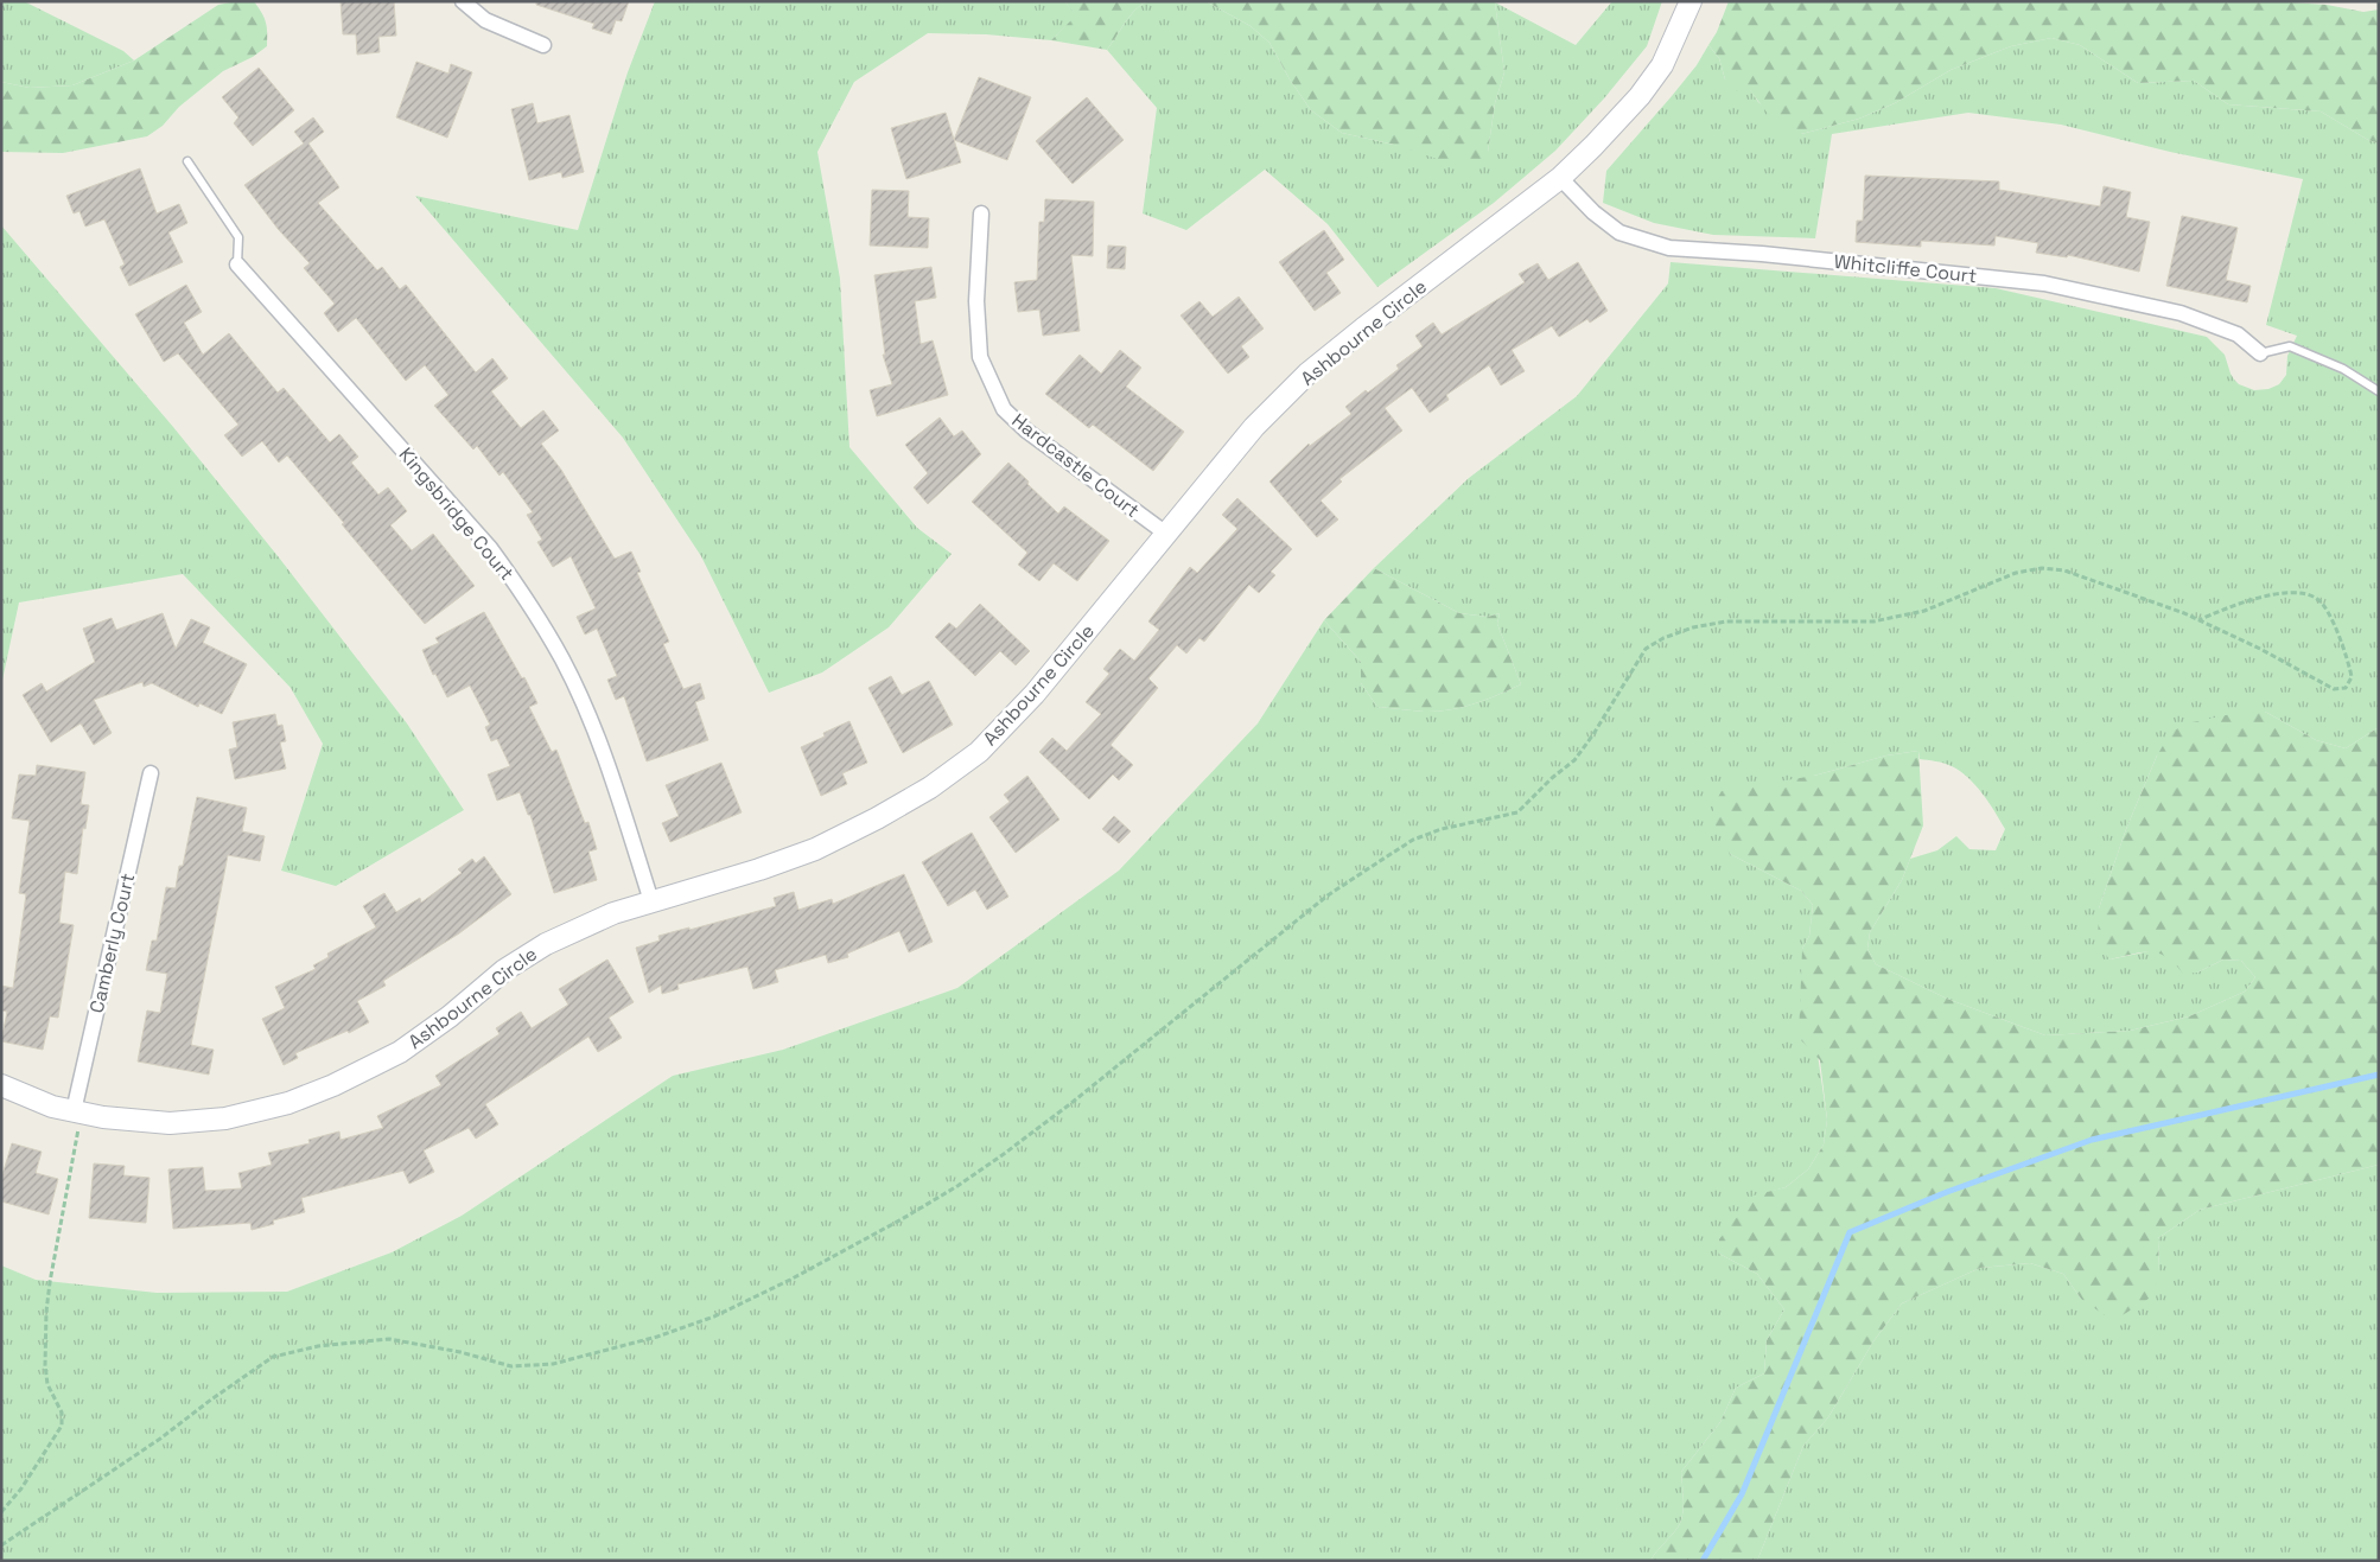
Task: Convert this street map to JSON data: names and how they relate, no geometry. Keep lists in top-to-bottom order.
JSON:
{
  "streets": {
    "street": [
      "Whitcliffe Court",
      "Ashbourne Circle",
      "Hardcastle Court",
      "Kingsbridge Court",
      "Camberly Court"
    ]
  },
  "crossings": [
    ["Whitcliffe Court", "Ashbourne Circle"],
    ["Ashbourne Circle", "Hardcastle Court"],
    ["Ashbourne Circle", "Kingsbridge Court"],
    ["Ashbourne Circle", "Camberly Court"]
  ]
}
